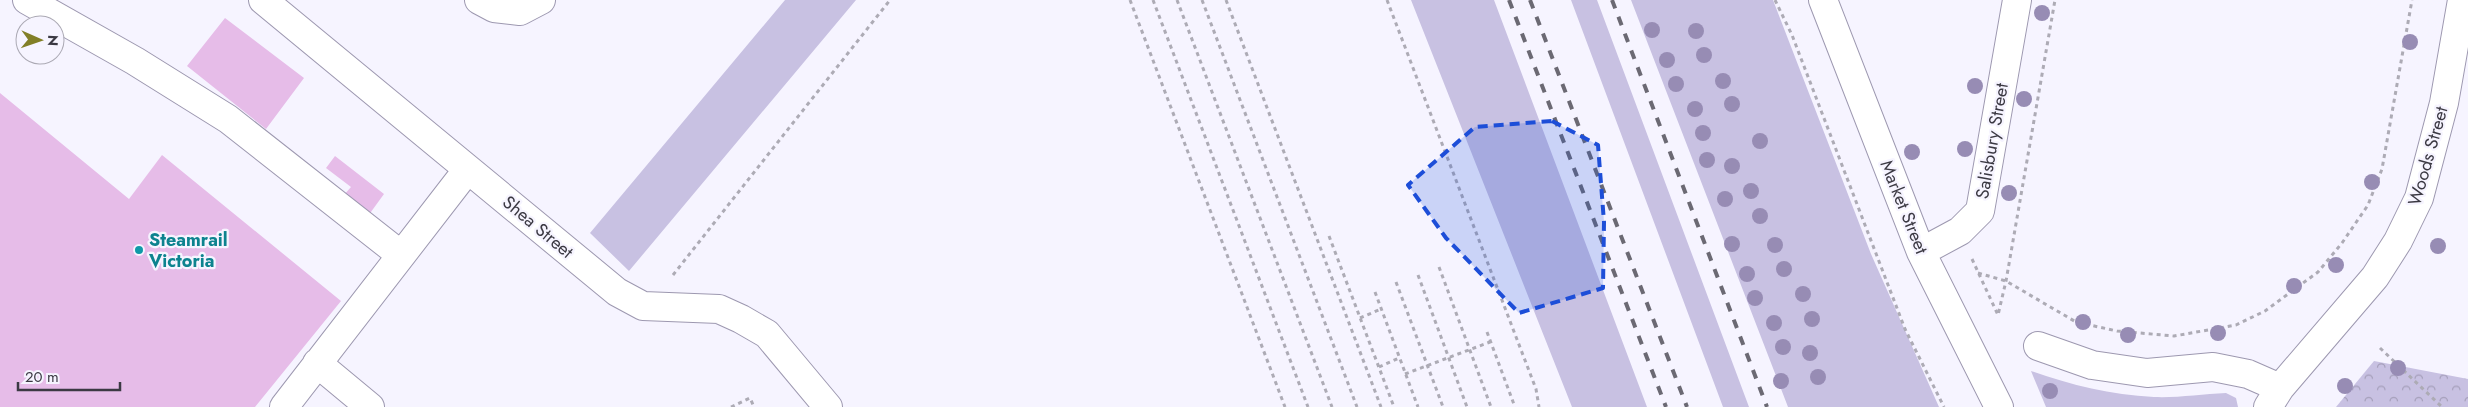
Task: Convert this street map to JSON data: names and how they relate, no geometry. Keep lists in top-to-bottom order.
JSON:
{
  "streets": {
    "street": [
      "Salisbury Street",
      "Woods Street",
      "Market Street",
      "Shea Street"
    ]
  },
  "crossings": [
    ["Salisbury Street", "Market Street"]
  ],
  "places": ["Steamrail Victoria"],
  "scale_bar": "20 m",
  "north": "right"
}
